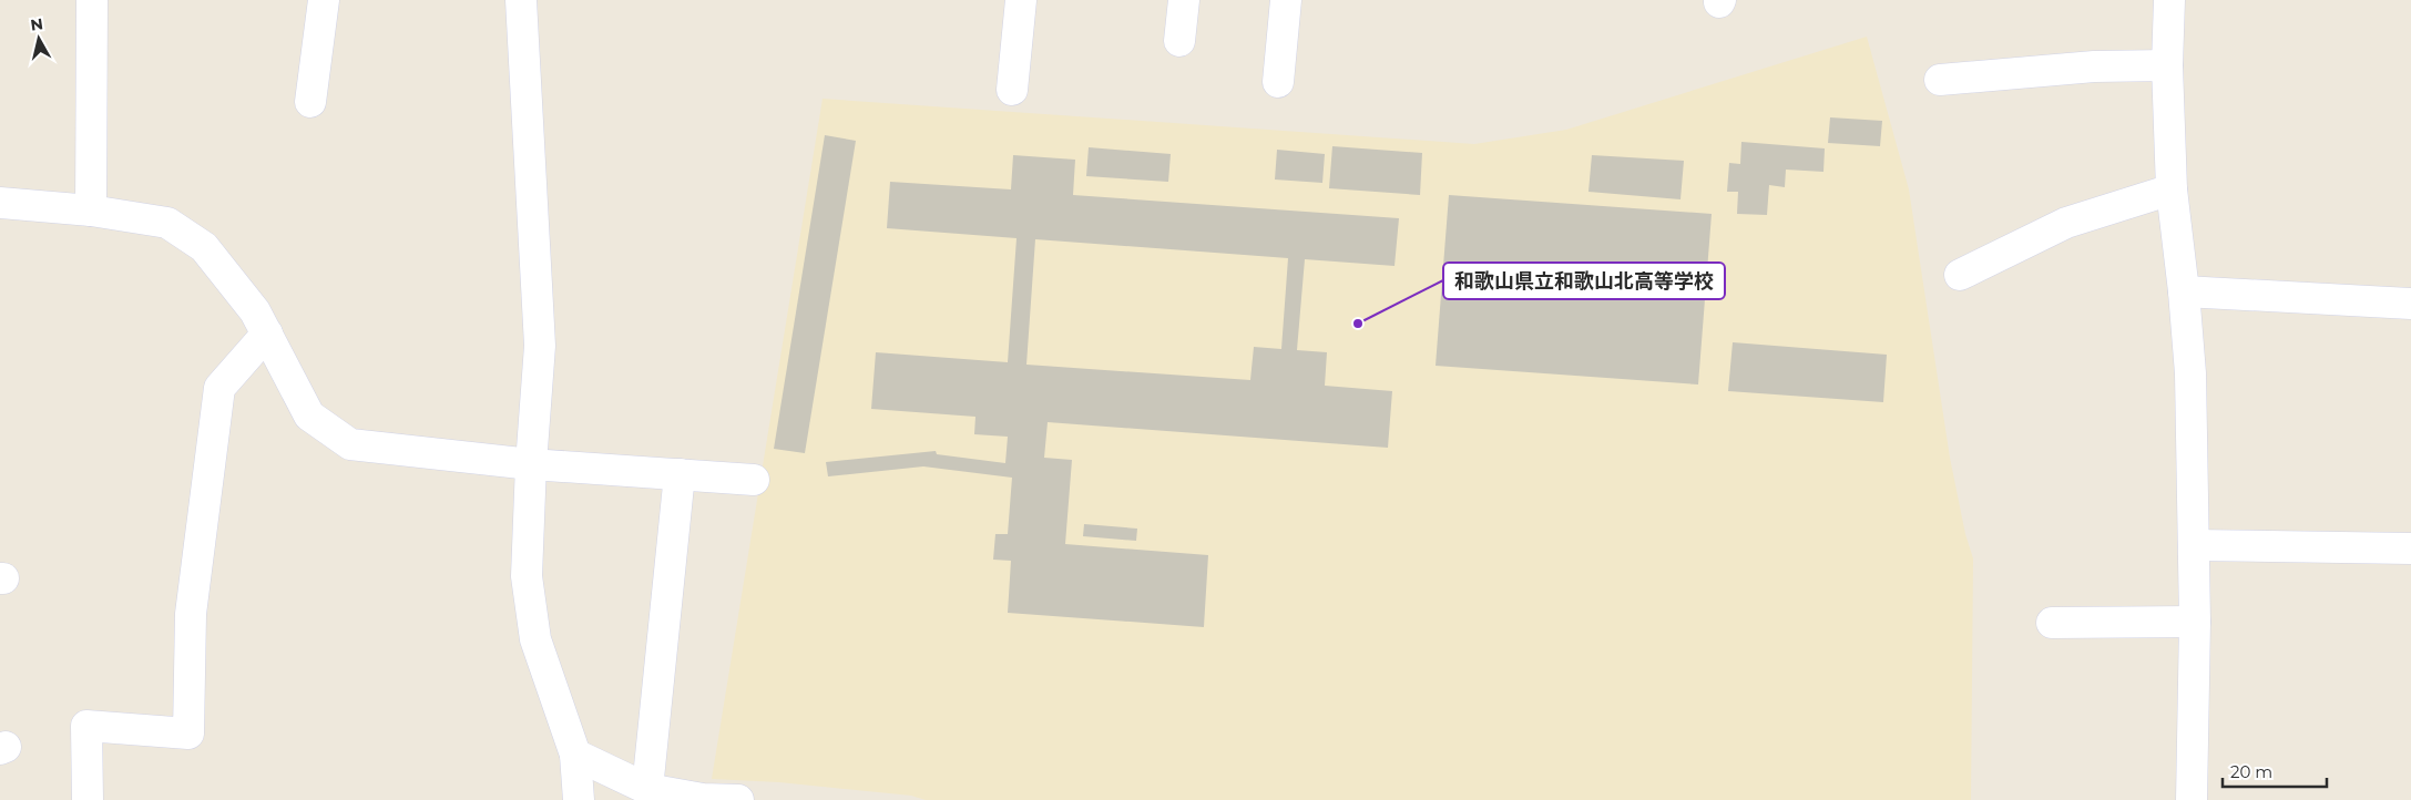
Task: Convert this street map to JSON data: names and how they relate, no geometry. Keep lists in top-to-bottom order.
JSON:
{
  "places": ["和歌山県立和歌山北高等学校"],
  "scale_bar": "20 m",
  "north": "top"
}
